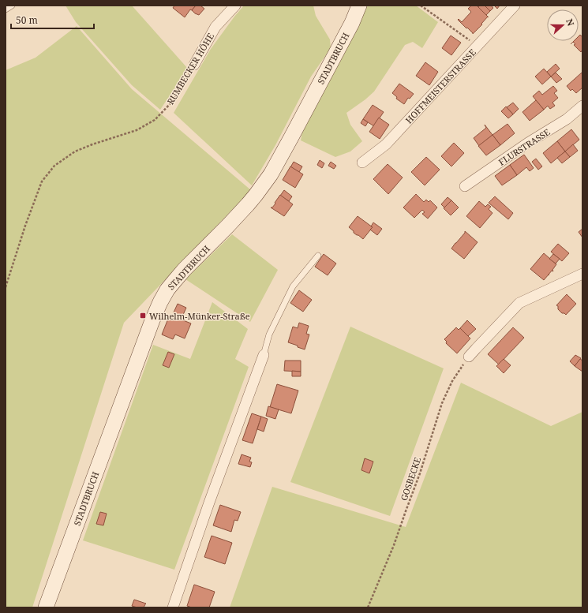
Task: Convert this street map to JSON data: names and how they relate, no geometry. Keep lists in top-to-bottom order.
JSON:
{
  "streets": {
    "street": [
      "STADTBRUCH",
      "RUMBECKER HÖHE",
      "HOFFMEISTERSTRASSE",
      "FLURSTRASSE"
    ],
    "path": ["GOSBECKE"]
  },
  "places": {
    "transit": ["Wilhelm-Münker-Straße"]
  },
  "scale_bar": "50 m",
  "north": "right"
}
